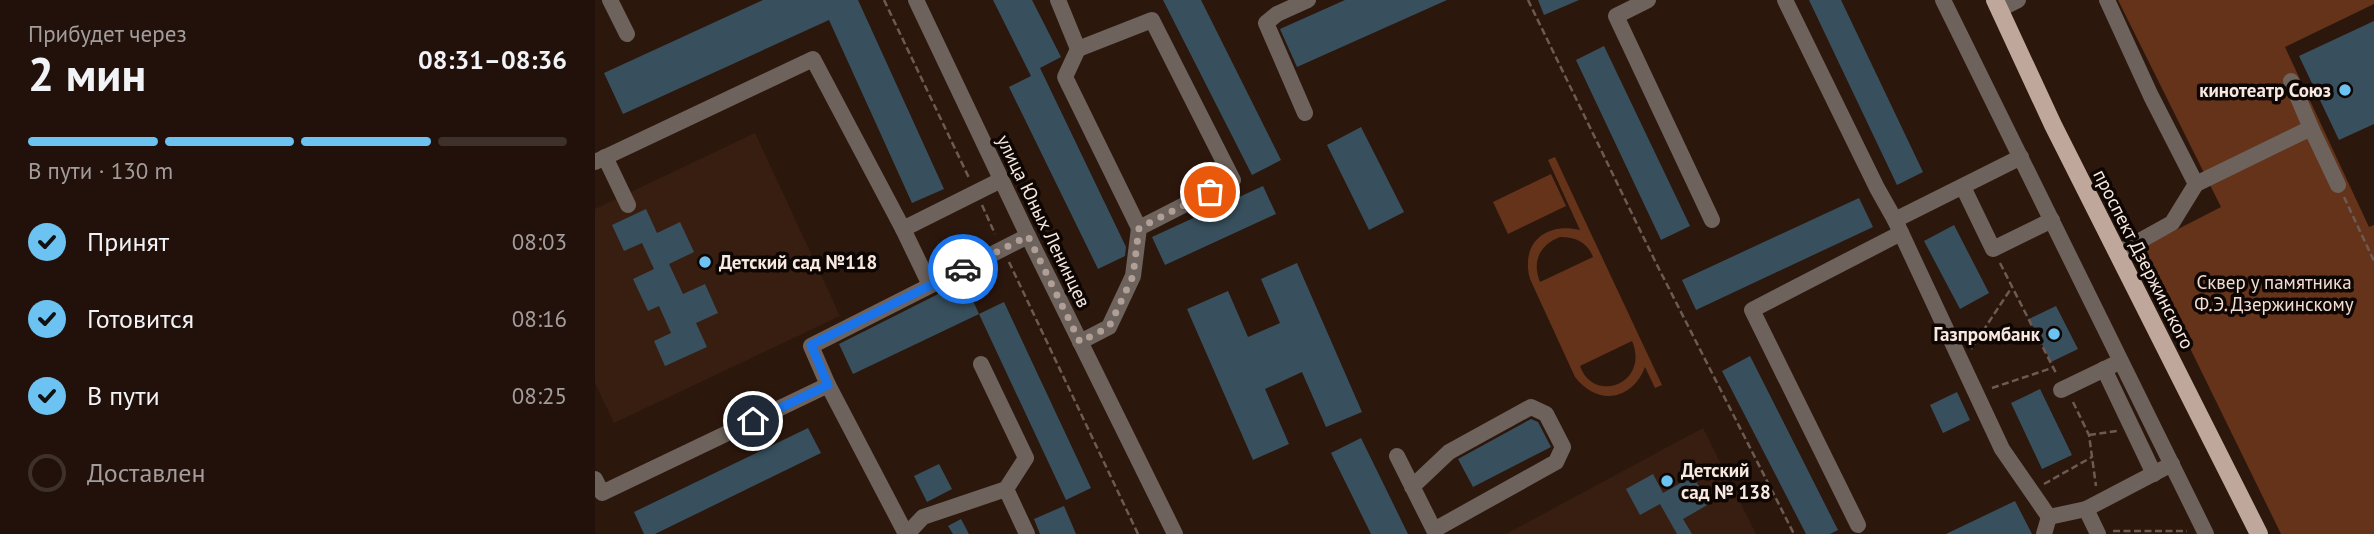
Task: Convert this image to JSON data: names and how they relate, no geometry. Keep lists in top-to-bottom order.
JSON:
{
  "streets": {
    "main road": ["проспект Дзержинского"],
    "street": ["улица Юных Ленинцев"]
  },
  "parks": ["Сквер у памятника Ф.Э. Дзержинскому"],
  "places": [
    "кинотеатр Союз",
    "Детский сад №118",
    "Газпромбанк",
    "Детский сад № 138"
  ],
  "page": {
    "heading": ["2 мин", "Прибудет через", "08:31–08:36"],
    "bar": "В пути · 130 m",
    "list": [
      ["Принят", "08:03"],
      ["Готовится", "08:16"],
      ["В пути", "08:25"],
      "Доставлен"
    ]
  }
}
